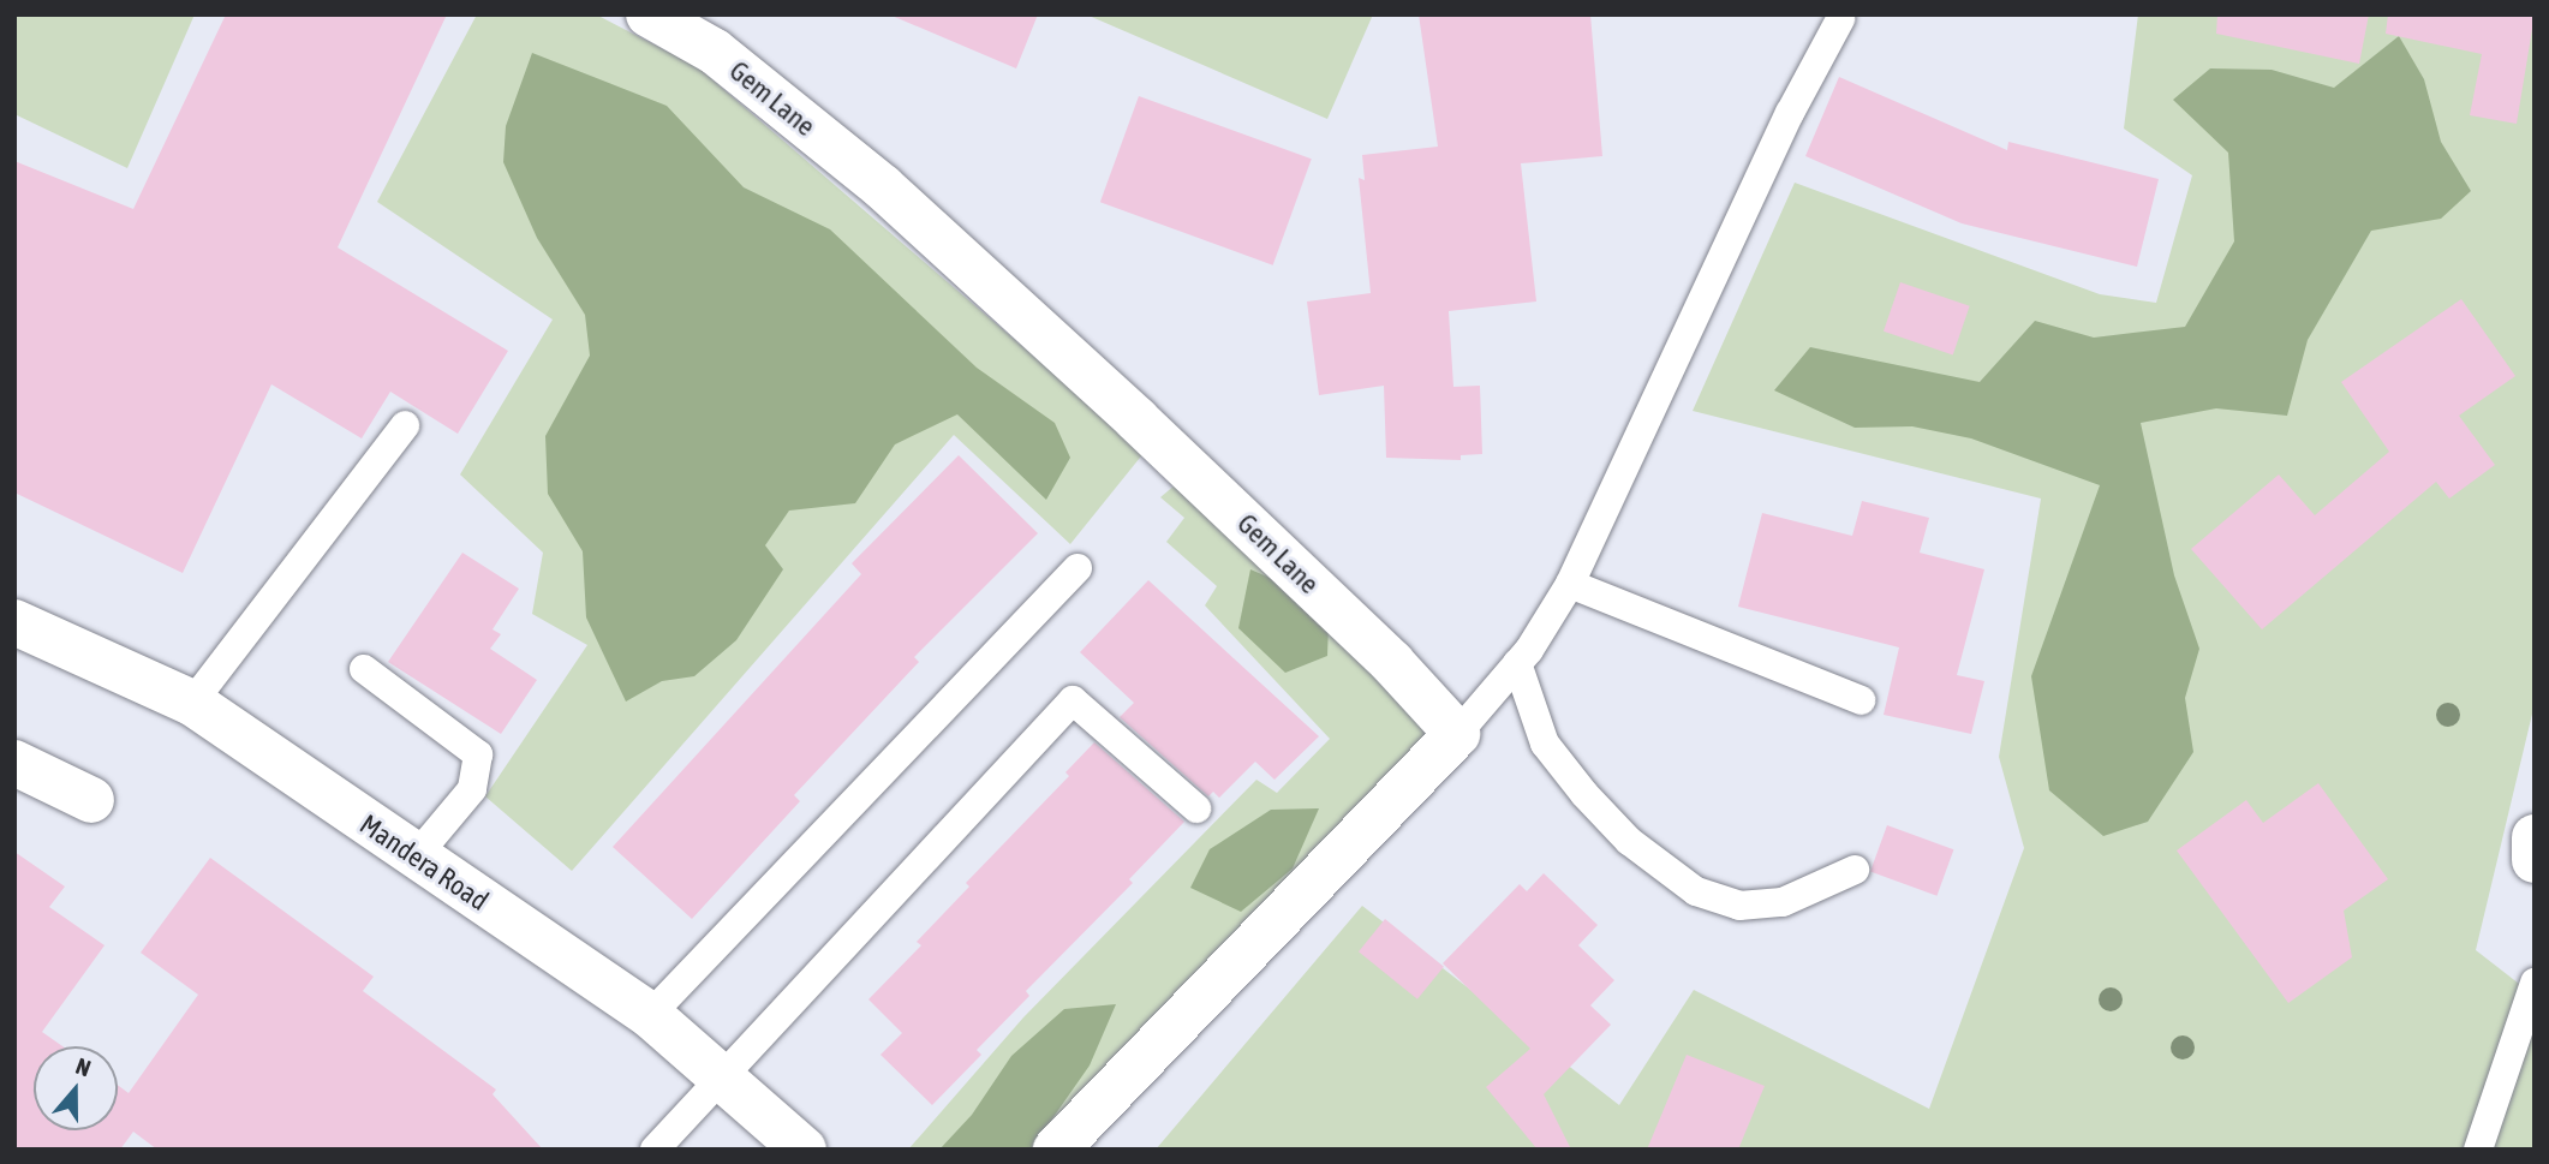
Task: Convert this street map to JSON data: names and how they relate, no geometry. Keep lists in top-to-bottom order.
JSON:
{
  "streets": {
    "street": ["Gem Lane", "Mandera Road"]
  },
  "north": "top"
}
